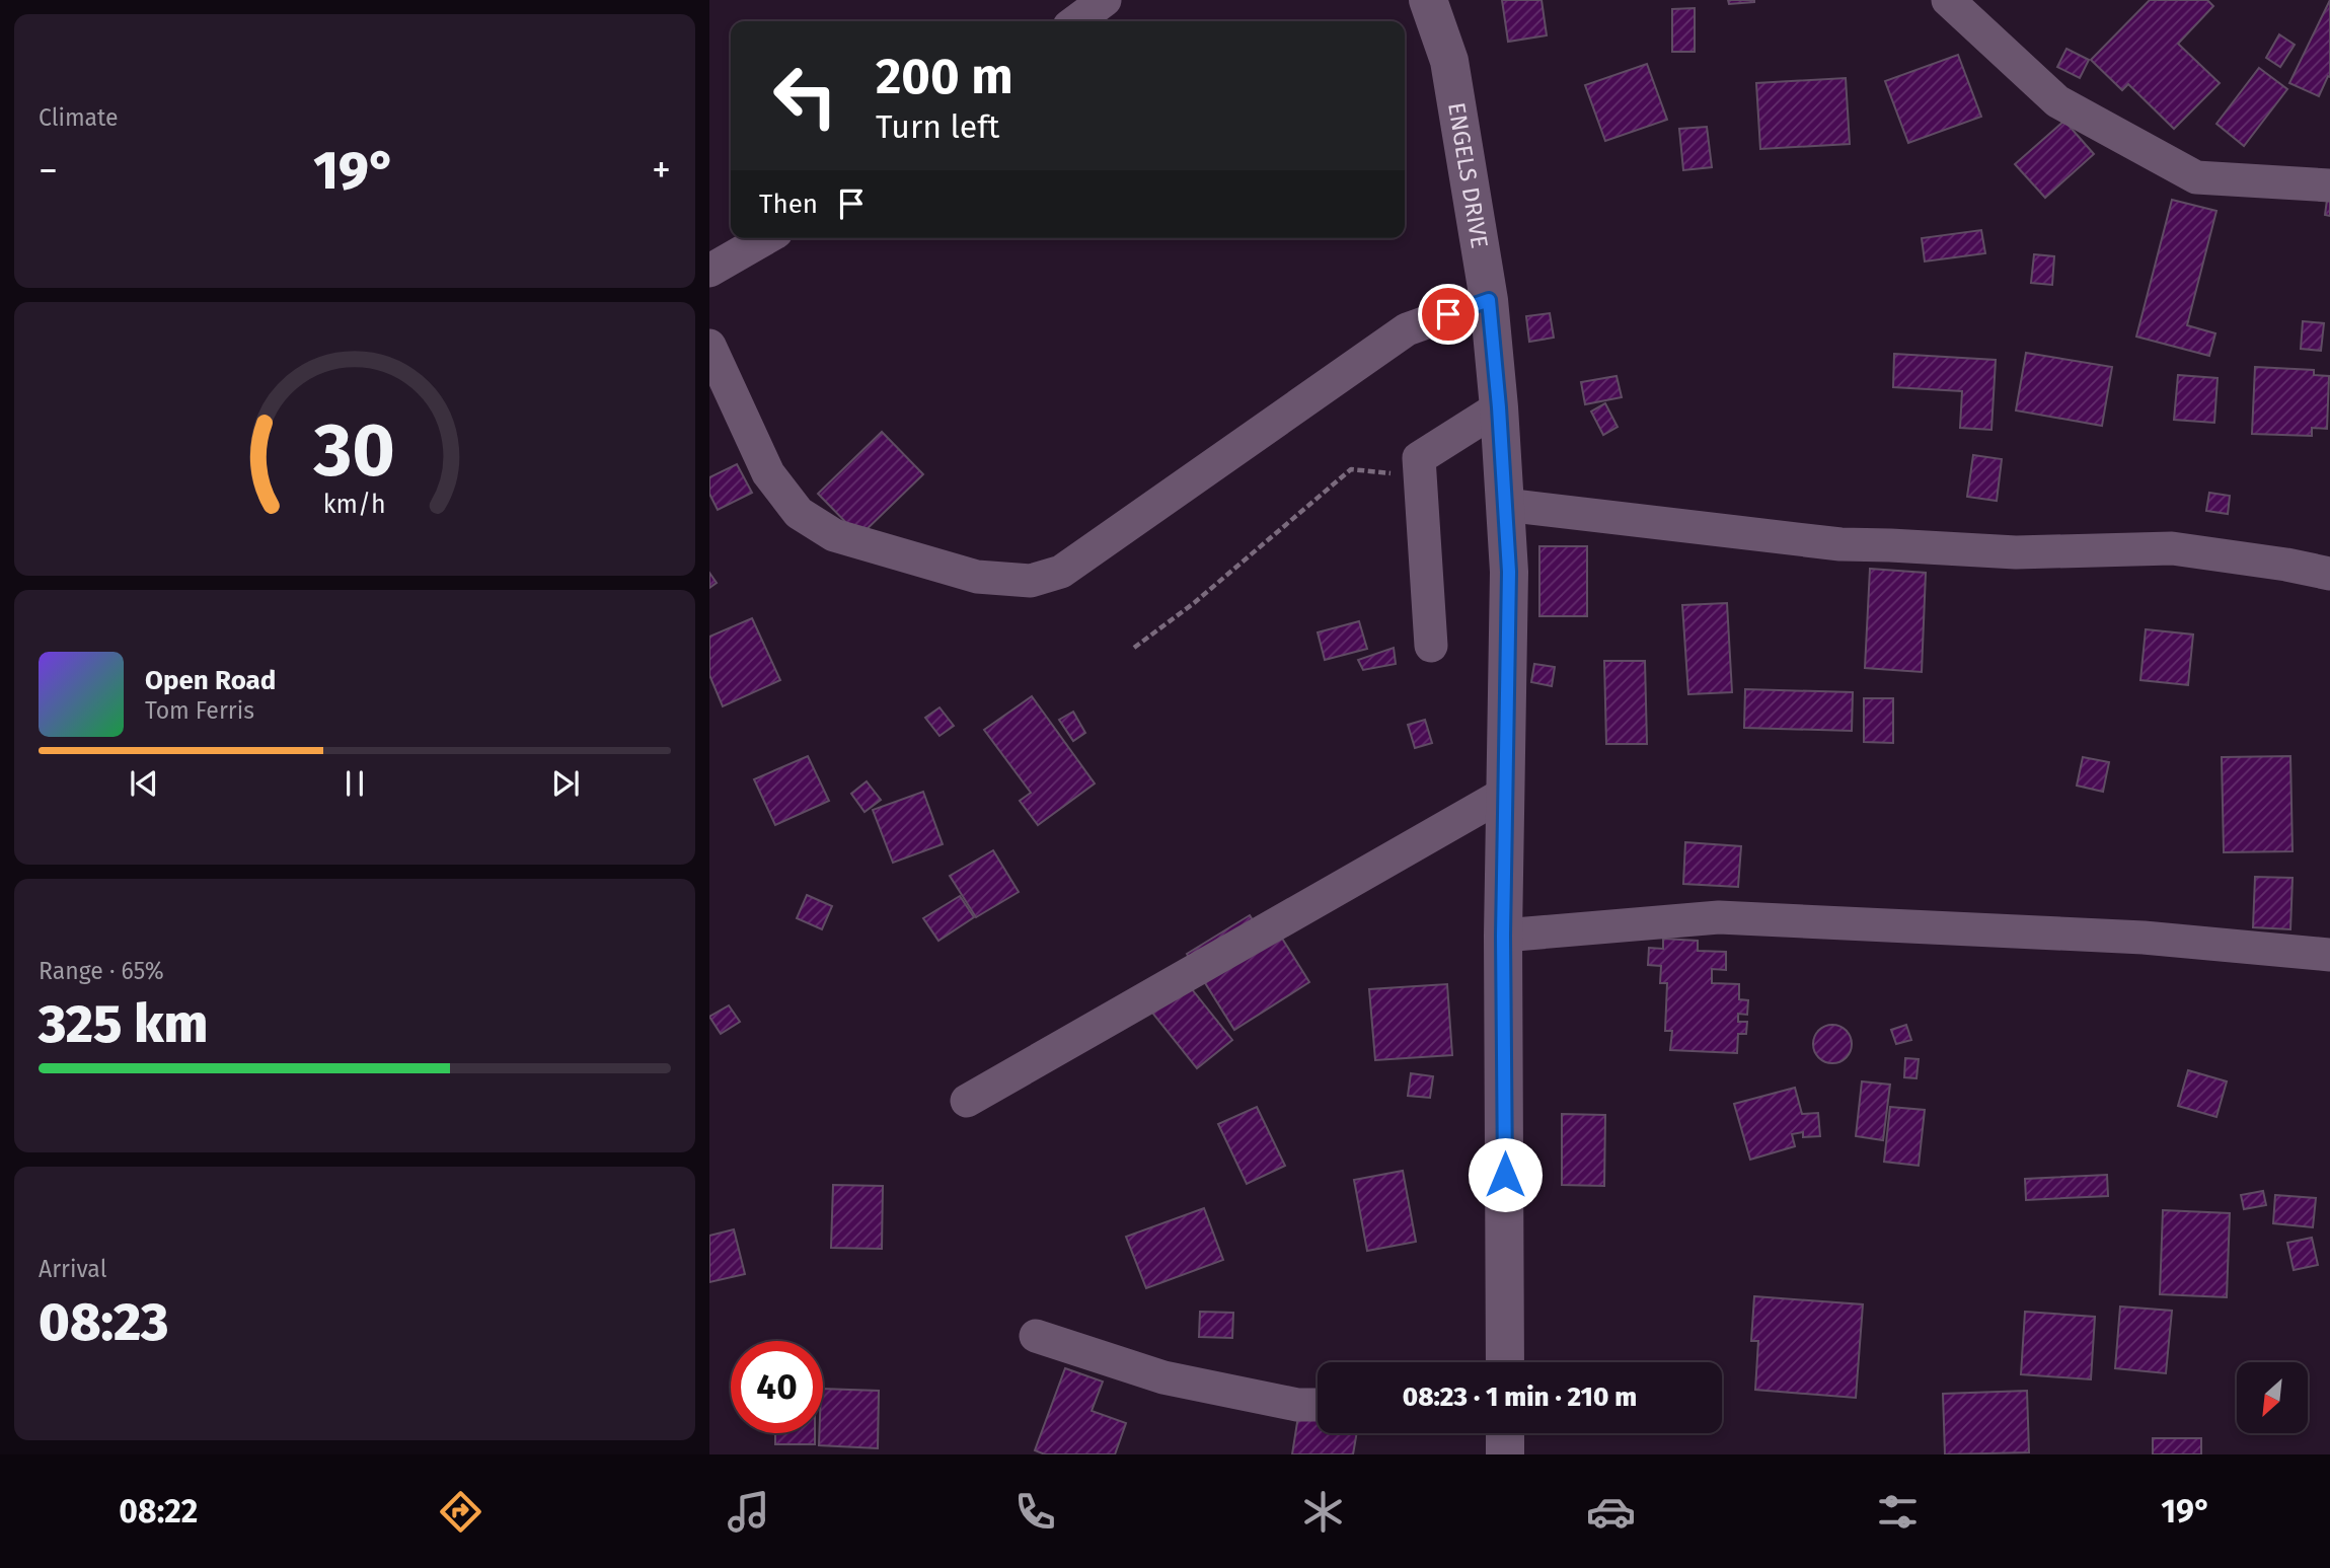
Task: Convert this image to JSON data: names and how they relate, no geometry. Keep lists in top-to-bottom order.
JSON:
{
  "streets": {
    "street": ["ENGELS DRIVE"]
  },
  "north": "bottom left",
  "page": {
    "tile": [
      "Climate",
      ["Range · 65%", "325 km"],
      ["Arrival", "08:23"]
    ],
    "turn": ["200 m", "Turn left"],
    "heat": ["−", "19°", "+"],
    "then": "Then",
    "song": ["Open Road", "Tom Ferris"],
    "limit": "40",
    "trip": "08:23 · 1 min · 210 m",
    "tabs": ["08:22", "19°"],
    "gauge": ["30", "km/h"]
  }
}
